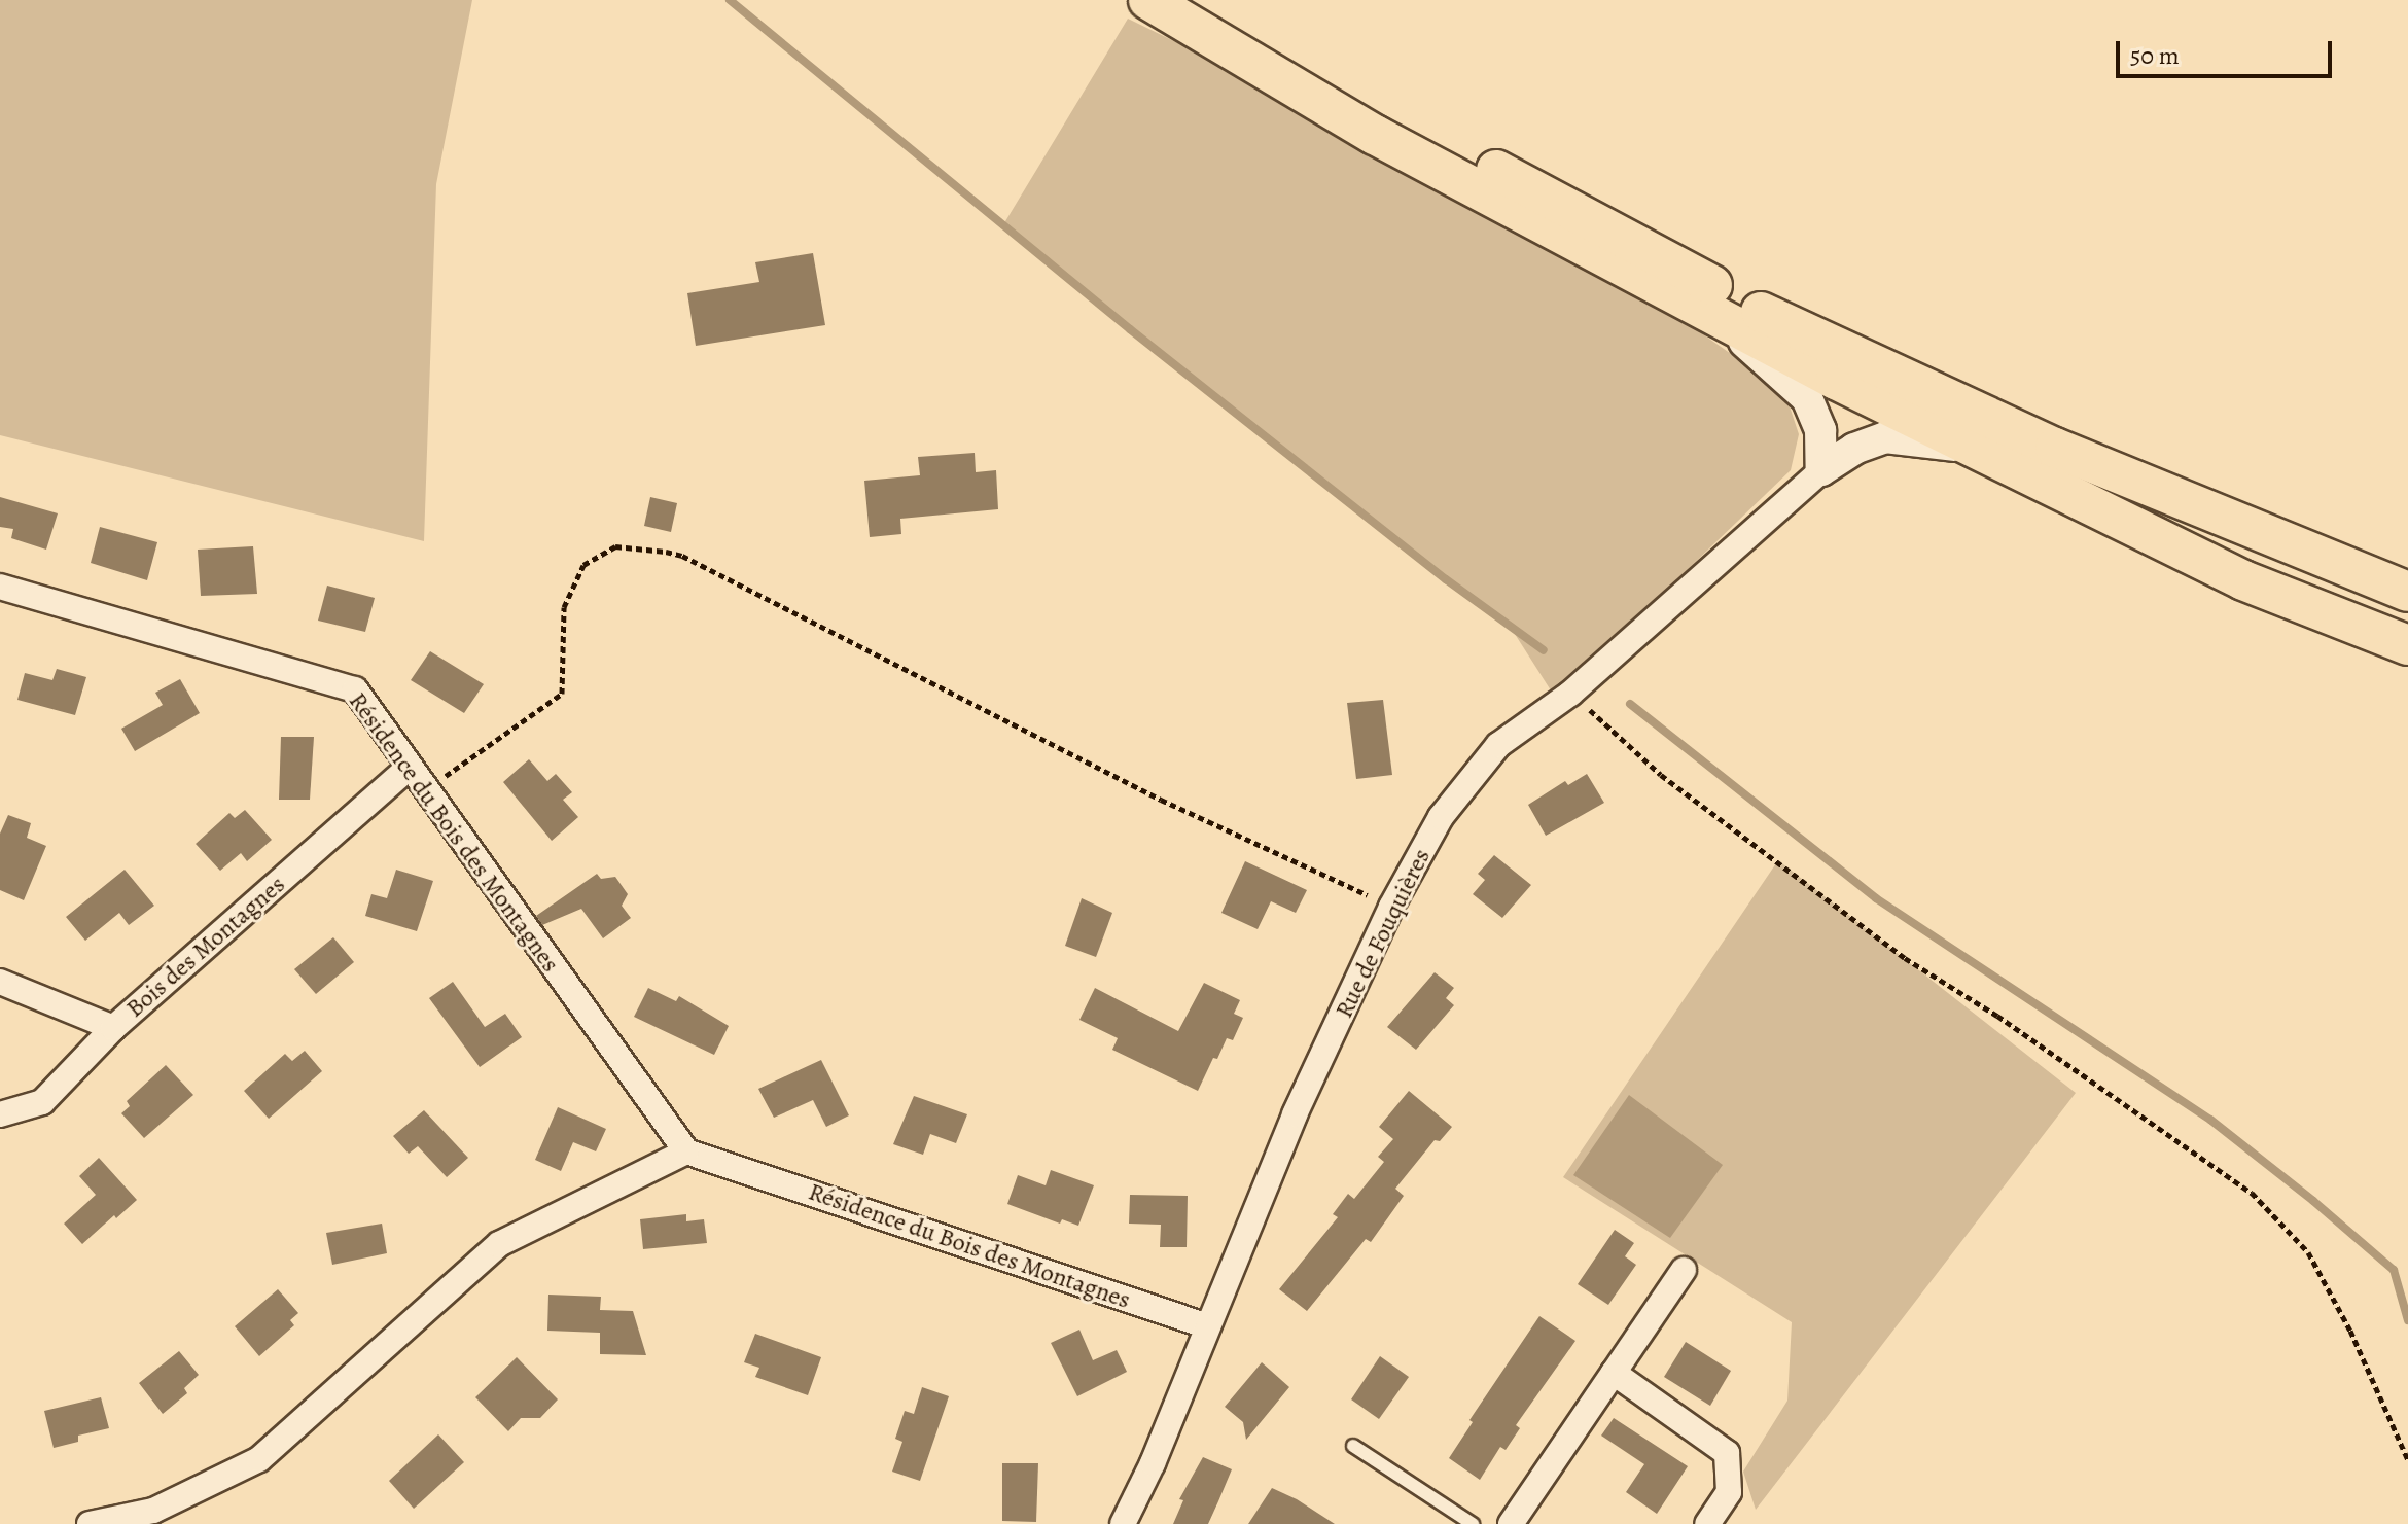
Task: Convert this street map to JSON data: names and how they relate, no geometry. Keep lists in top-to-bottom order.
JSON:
{
  "streets": {
    "street": ["Résidence du Bois des Montagnes", "Rue de Fouquières", "Bois des Montagnes"]
  },
  "crossings": [
    ["Résidence du Bois des Montagnes", "Rue de Fouquières"],
    ["Résidence du Bois des Montagnes", "Bois des Montagnes"]
  ],
  "scale_bar": "50 m"
}
